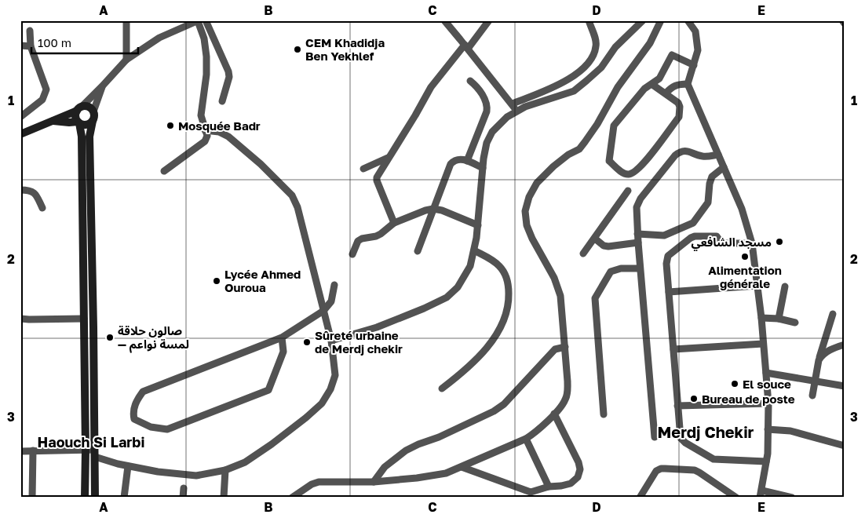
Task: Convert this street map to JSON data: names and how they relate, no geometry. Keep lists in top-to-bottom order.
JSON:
{
  "districts": ["Merdj Chekir", "Haouch Si Larbi"],
  "places": [
    "CEM Khadidja Ben Yekhlef",
    "Mosquée Badr",
    "مسجد الشافعي",
    "Alimentation générale",
    "Lycée Ahmed Ouroua",
    "صالون حلاقة — لمسة نواعم",
    "Sûreté urbaine de Merdj chekir",
    "El souce",
    "Bureau de poste"
  ],
  "scale_bar": "100 m",
  "grid": {
    "columns": [
      "A",
      "B",
      "C",
      "D",
      "E"
    ],
    "rows": ["1", "2", "3"]
  }
}
